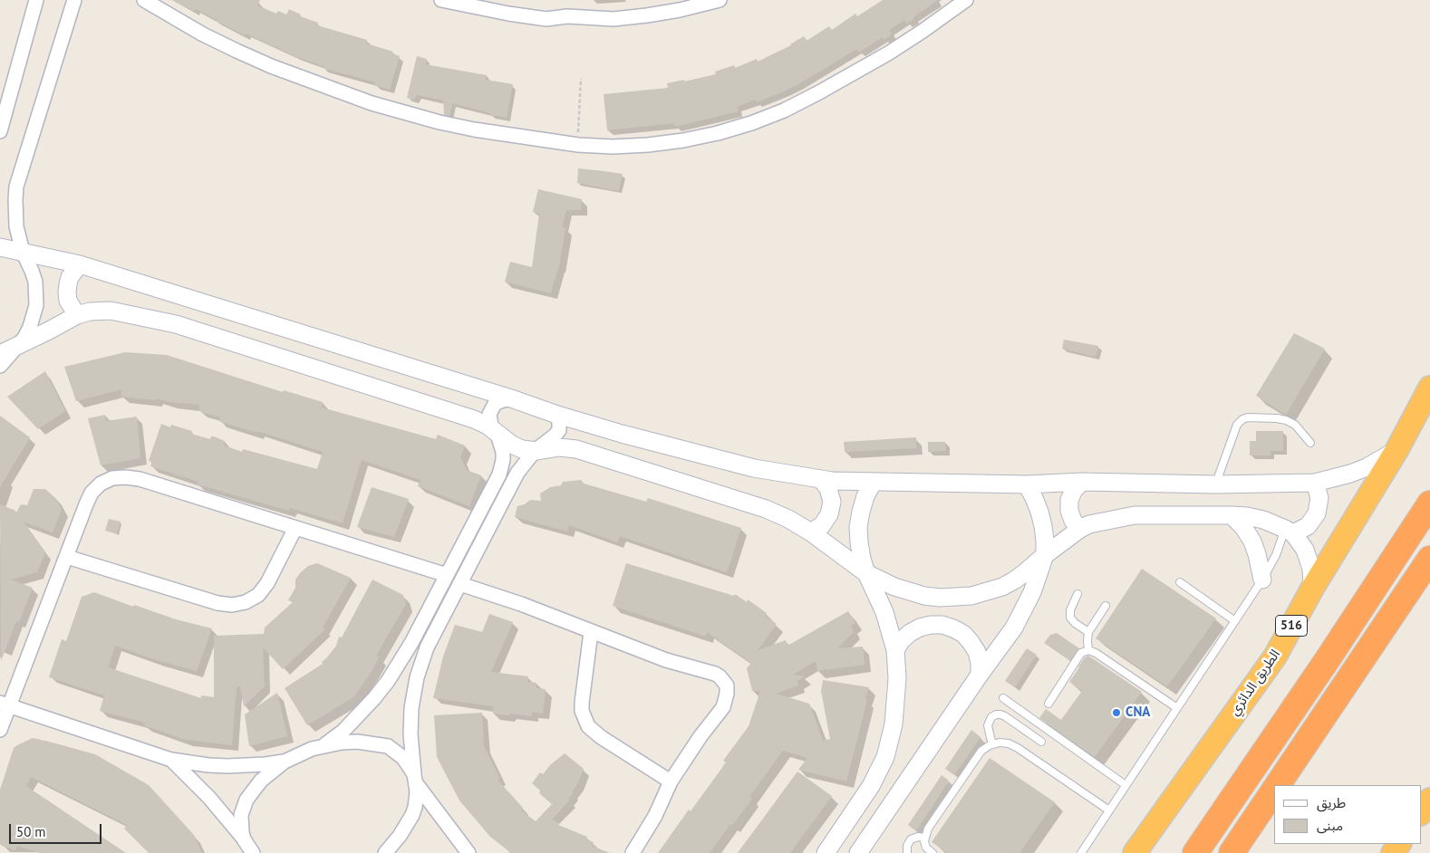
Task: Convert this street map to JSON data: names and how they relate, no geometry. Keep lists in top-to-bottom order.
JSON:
{
  "streets": {
    "highway": ["516", "الطريق الدائري"]
  },
  "places": ["CNA"],
  "legend": ["طريق", "مبنى"],
  "scale_bar": "50 m"
}
